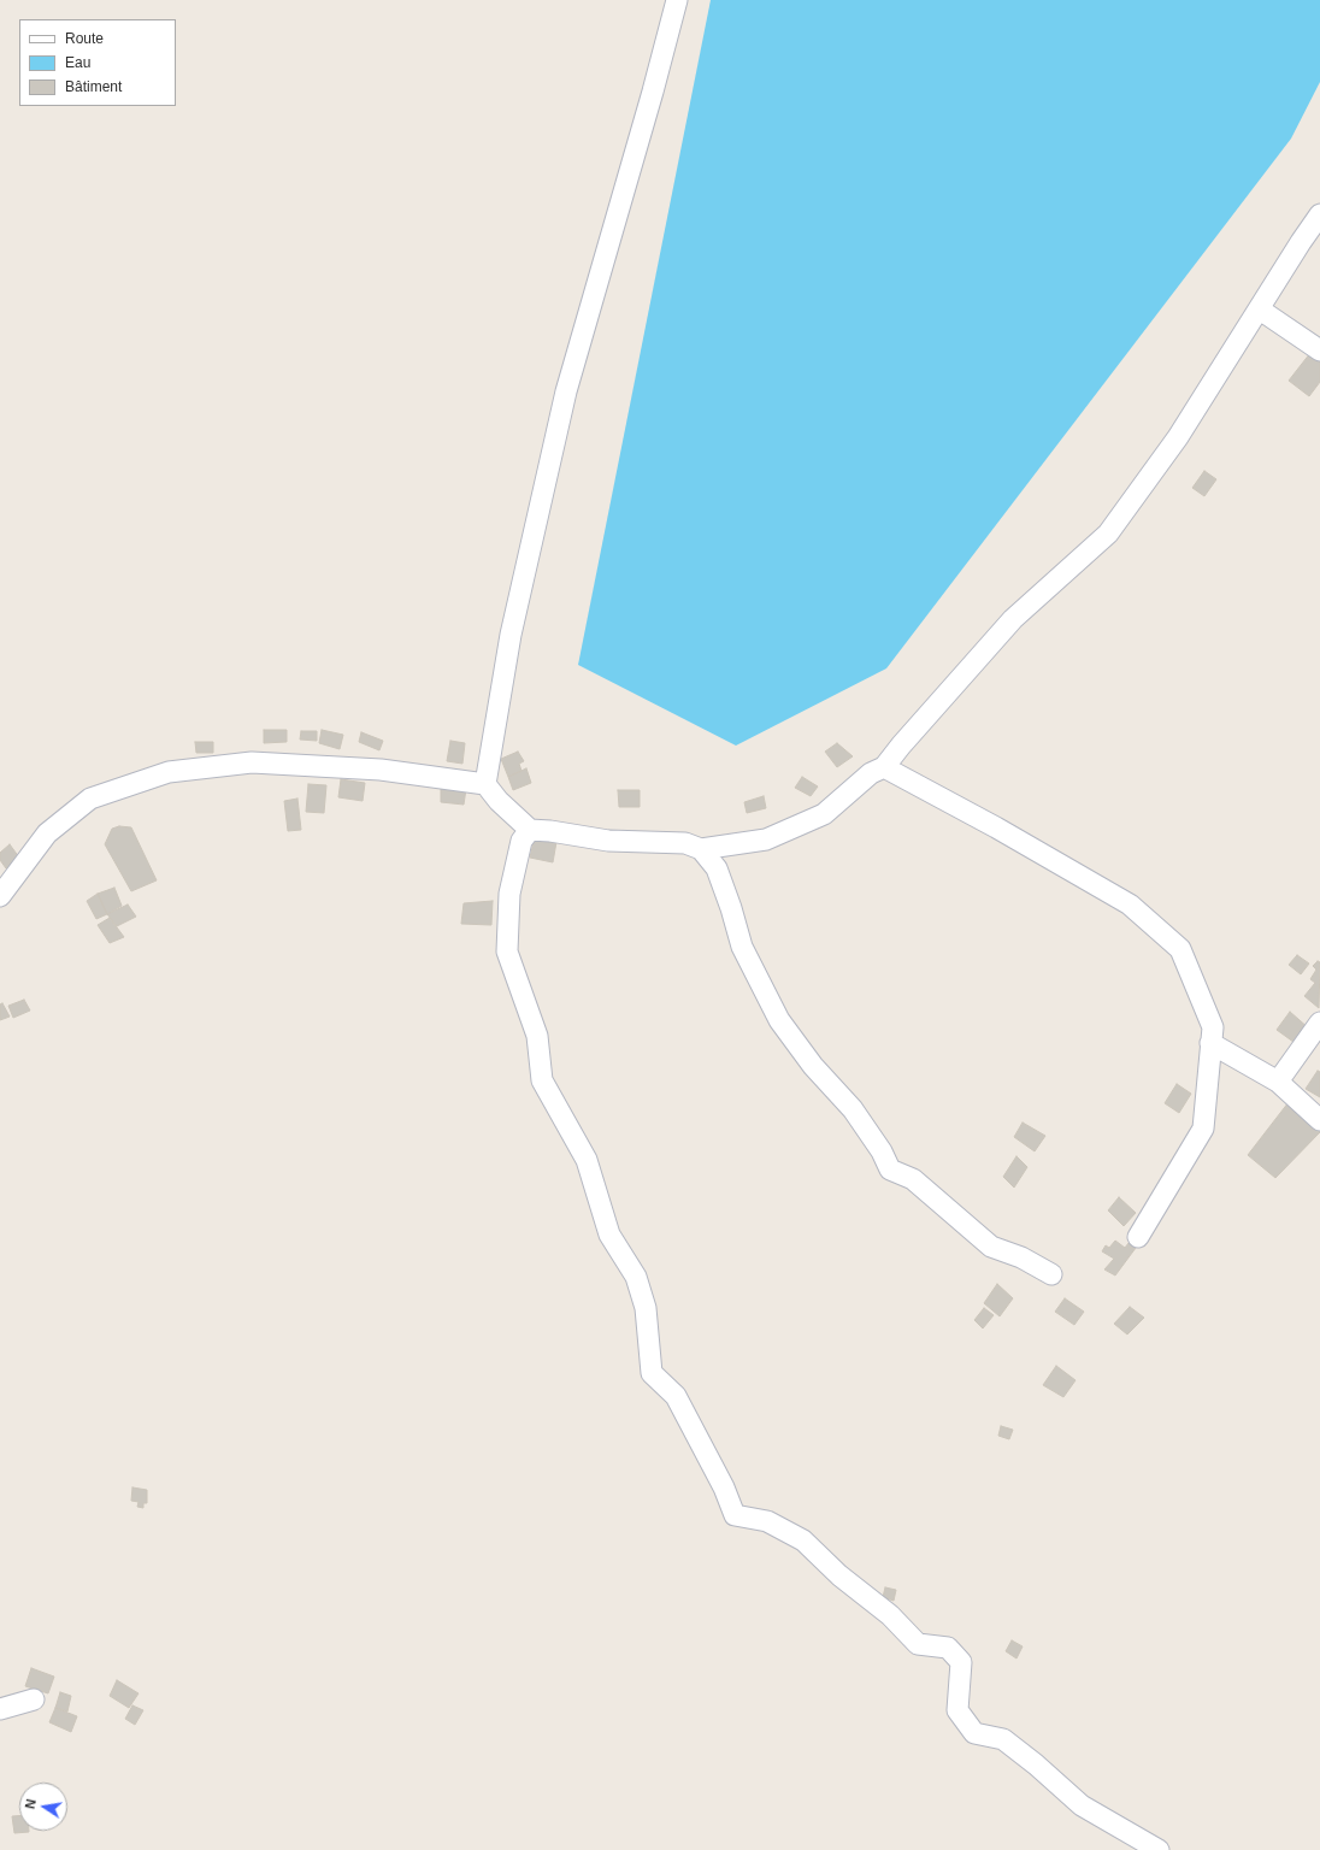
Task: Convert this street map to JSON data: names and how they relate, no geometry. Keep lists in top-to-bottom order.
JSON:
{
  "legend": ["Route", "Eau", "Bâtiment"],
  "north": "left"
}
